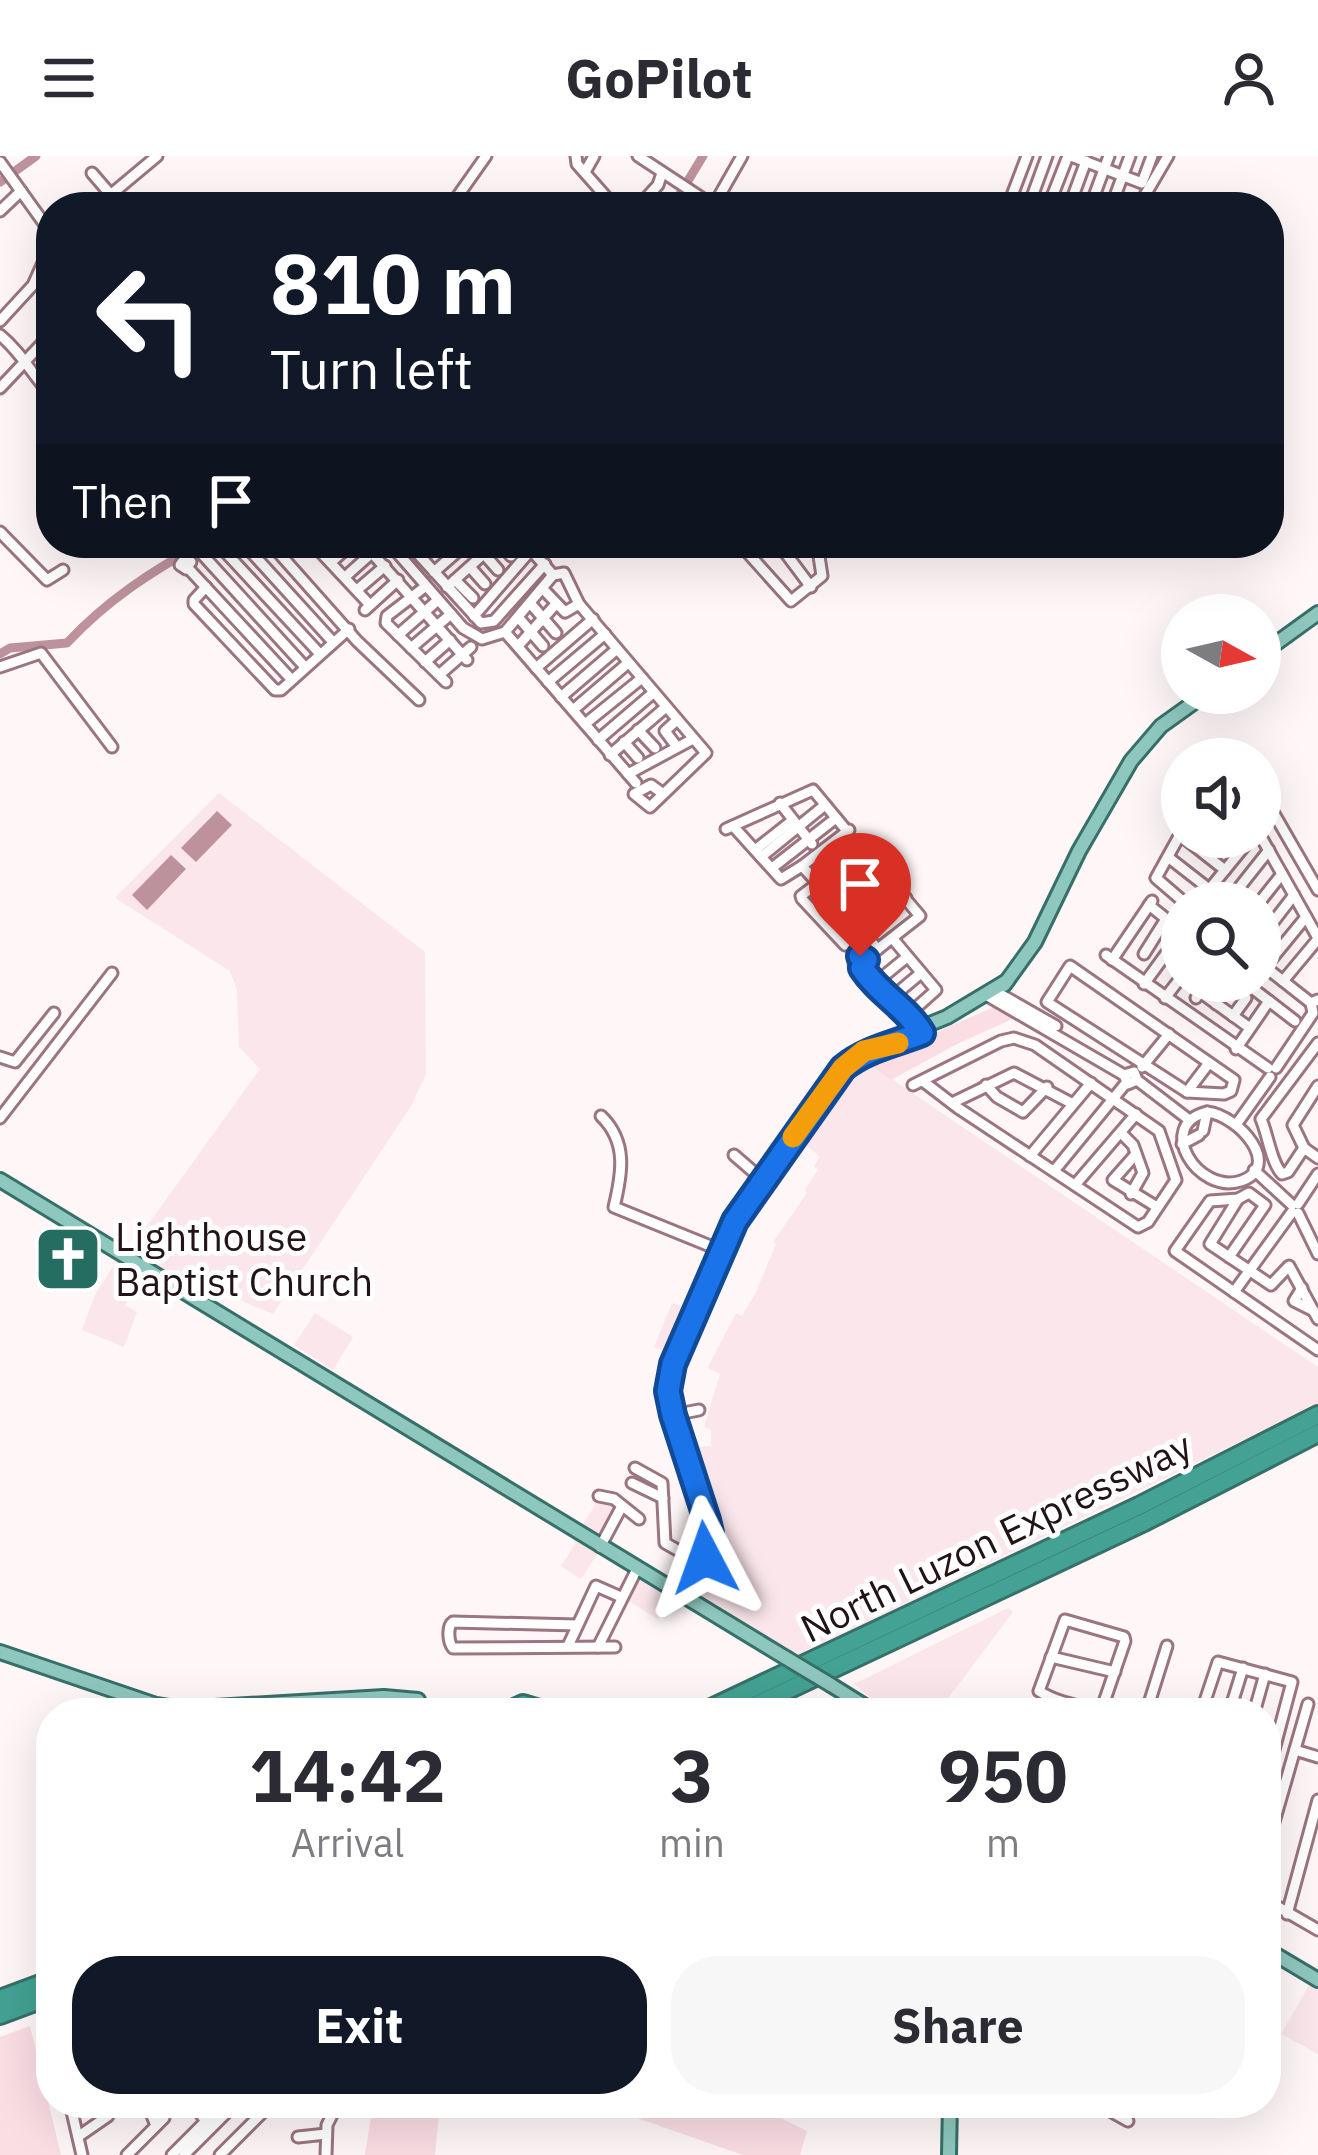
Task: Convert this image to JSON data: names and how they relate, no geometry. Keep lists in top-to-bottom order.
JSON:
{
  "streets": {
    "highway": ["North Luzon Expressway"]
  },
  "places": {
    "church": ["Lighthouse Baptist Church"]
  },
  "north": "right",
  "page": {
    "header": "GoPilot",
    "turn": ["810 m", "Turn left"],
    "then": "Then",
    "eta": [
      "14:42",
      "Arrival",
      "3",
      "min",
      "950",
      "m"
    ],
    "buttons": ["Exit", "Share"]
  }
}
